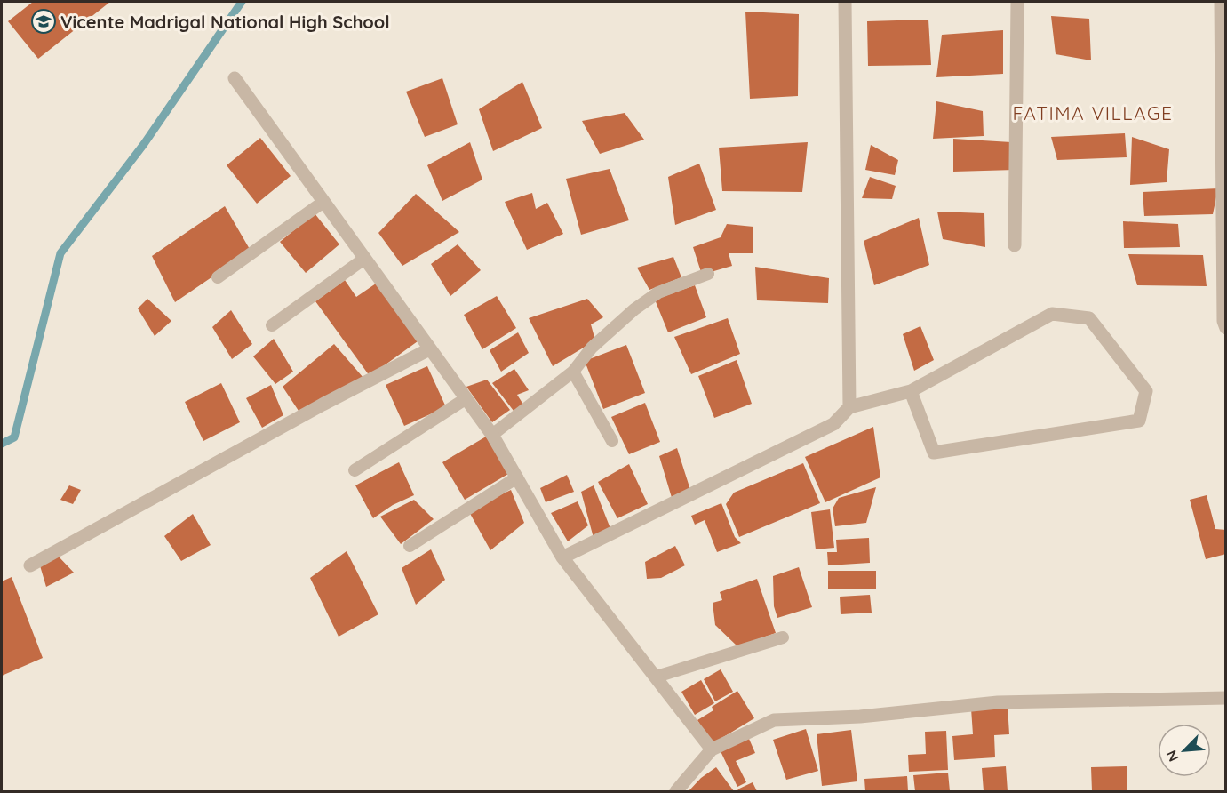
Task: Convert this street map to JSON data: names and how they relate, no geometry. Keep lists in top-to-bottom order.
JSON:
{
  "districts": ["FATIMA VILLAGE"],
  "places": {
    "school or university": ["Vicente Madrigal National High School"]
  },
  "north": "bottom left"
}
